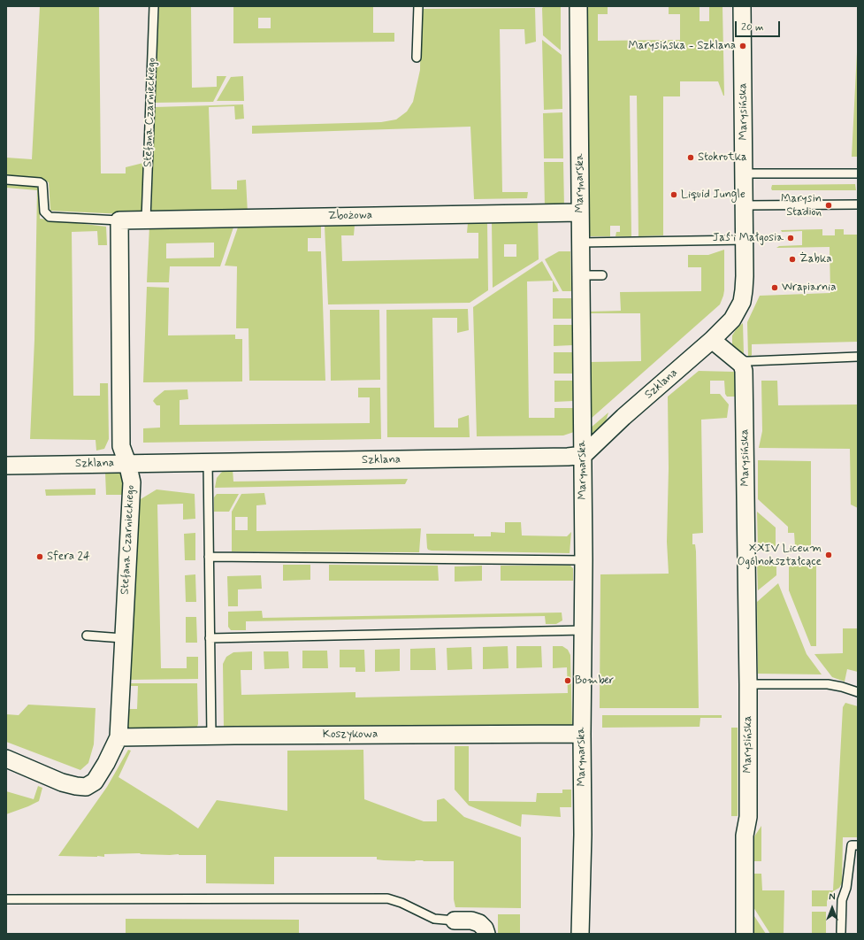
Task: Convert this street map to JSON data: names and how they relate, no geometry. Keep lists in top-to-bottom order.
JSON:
{
  "streets": {
    "street": [
      "Marysińska",
      "Stefana Czarnieckiego",
      "Marynarska",
      "Zbożowa",
      "Szklana",
      "Koszykowa"
    ]
  },
  "crossings": [
    ["Marysińska", "Szklana"],
    ["Stefana Czarnieckiego", "Zbożowa"],
    ["Stefana Czarnieckiego", "Szklana"],
    ["Stefana Czarnieckiego", "Koszykowa"],
    ["Marynarska", "Zbożowa"],
    ["Marynarska", "Szklana"],
    ["Marynarska", "Koszykowa"]
  ],
  "places": [
    "Marysińska - Szklana",
    "Stokrotka",
    "Liquid Jungle",
    "Marysin Stadion",
    "Jaś i Małgosia",
    "Żabka",
    "Wrapiarnia",
    "XXIV Liceum Ogólnokształcące",
    "Sfera 24",
    "Bomber"
  ],
  "scale_bar": "20 m",
  "north": "top"
}
